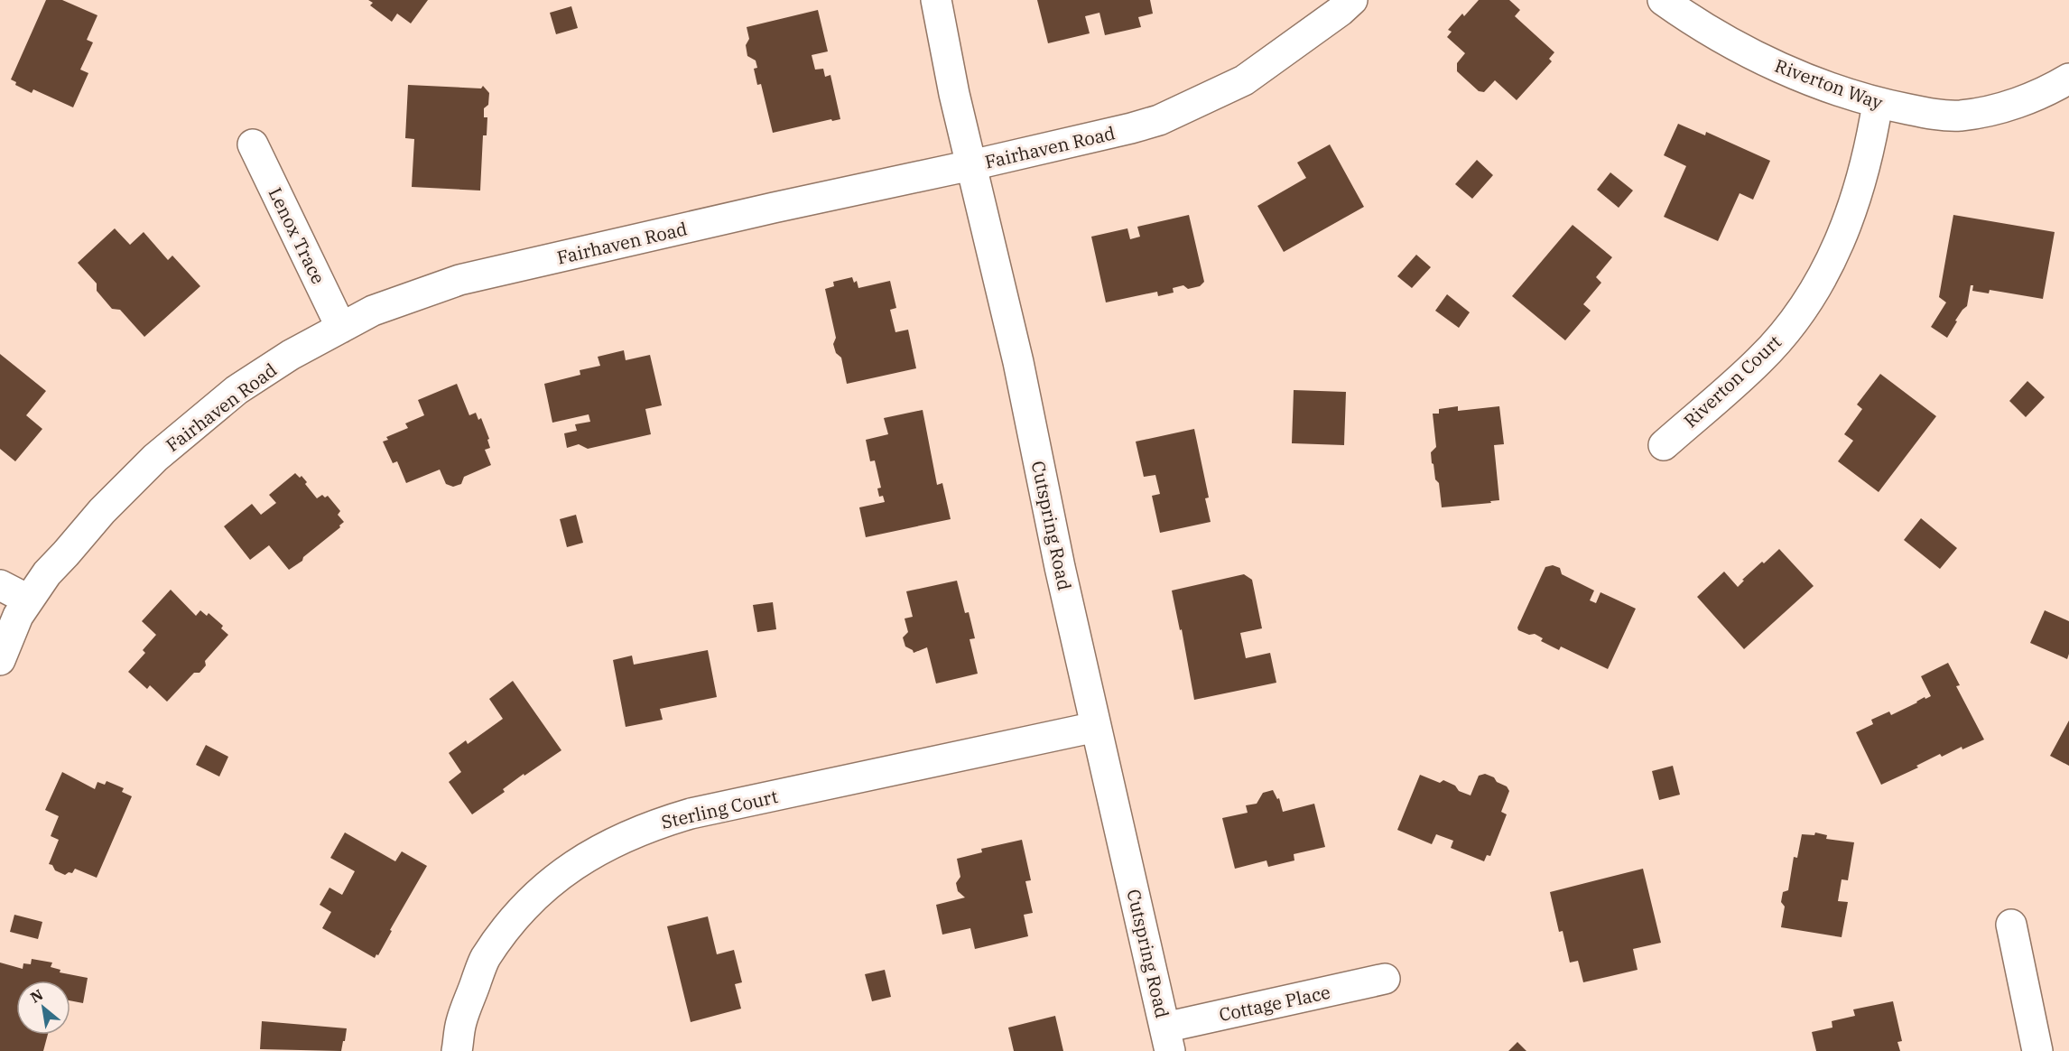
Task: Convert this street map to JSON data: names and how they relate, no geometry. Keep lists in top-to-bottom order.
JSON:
{
  "streets": {
    "street": [
      "Riverton Way",
      "Fairhaven Road",
      "Lenox Trace",
      "Riverton Court",
      "Cutspring Road",
      "Sterling Court",
      "Cottage Place"
    ]
  },
  "crossings": [
    ["Riverton Way", "Riverton Court"],
    ["Fairhaven Road", "Lenox Trace"],
    ["Fairhaven Road", "Cutspring Road"],
    ["Cutspring Road", "Sterling Court"],
    ["Cutspring Road", "Cottage Place"]
  ],
  "north": "top left"
}
